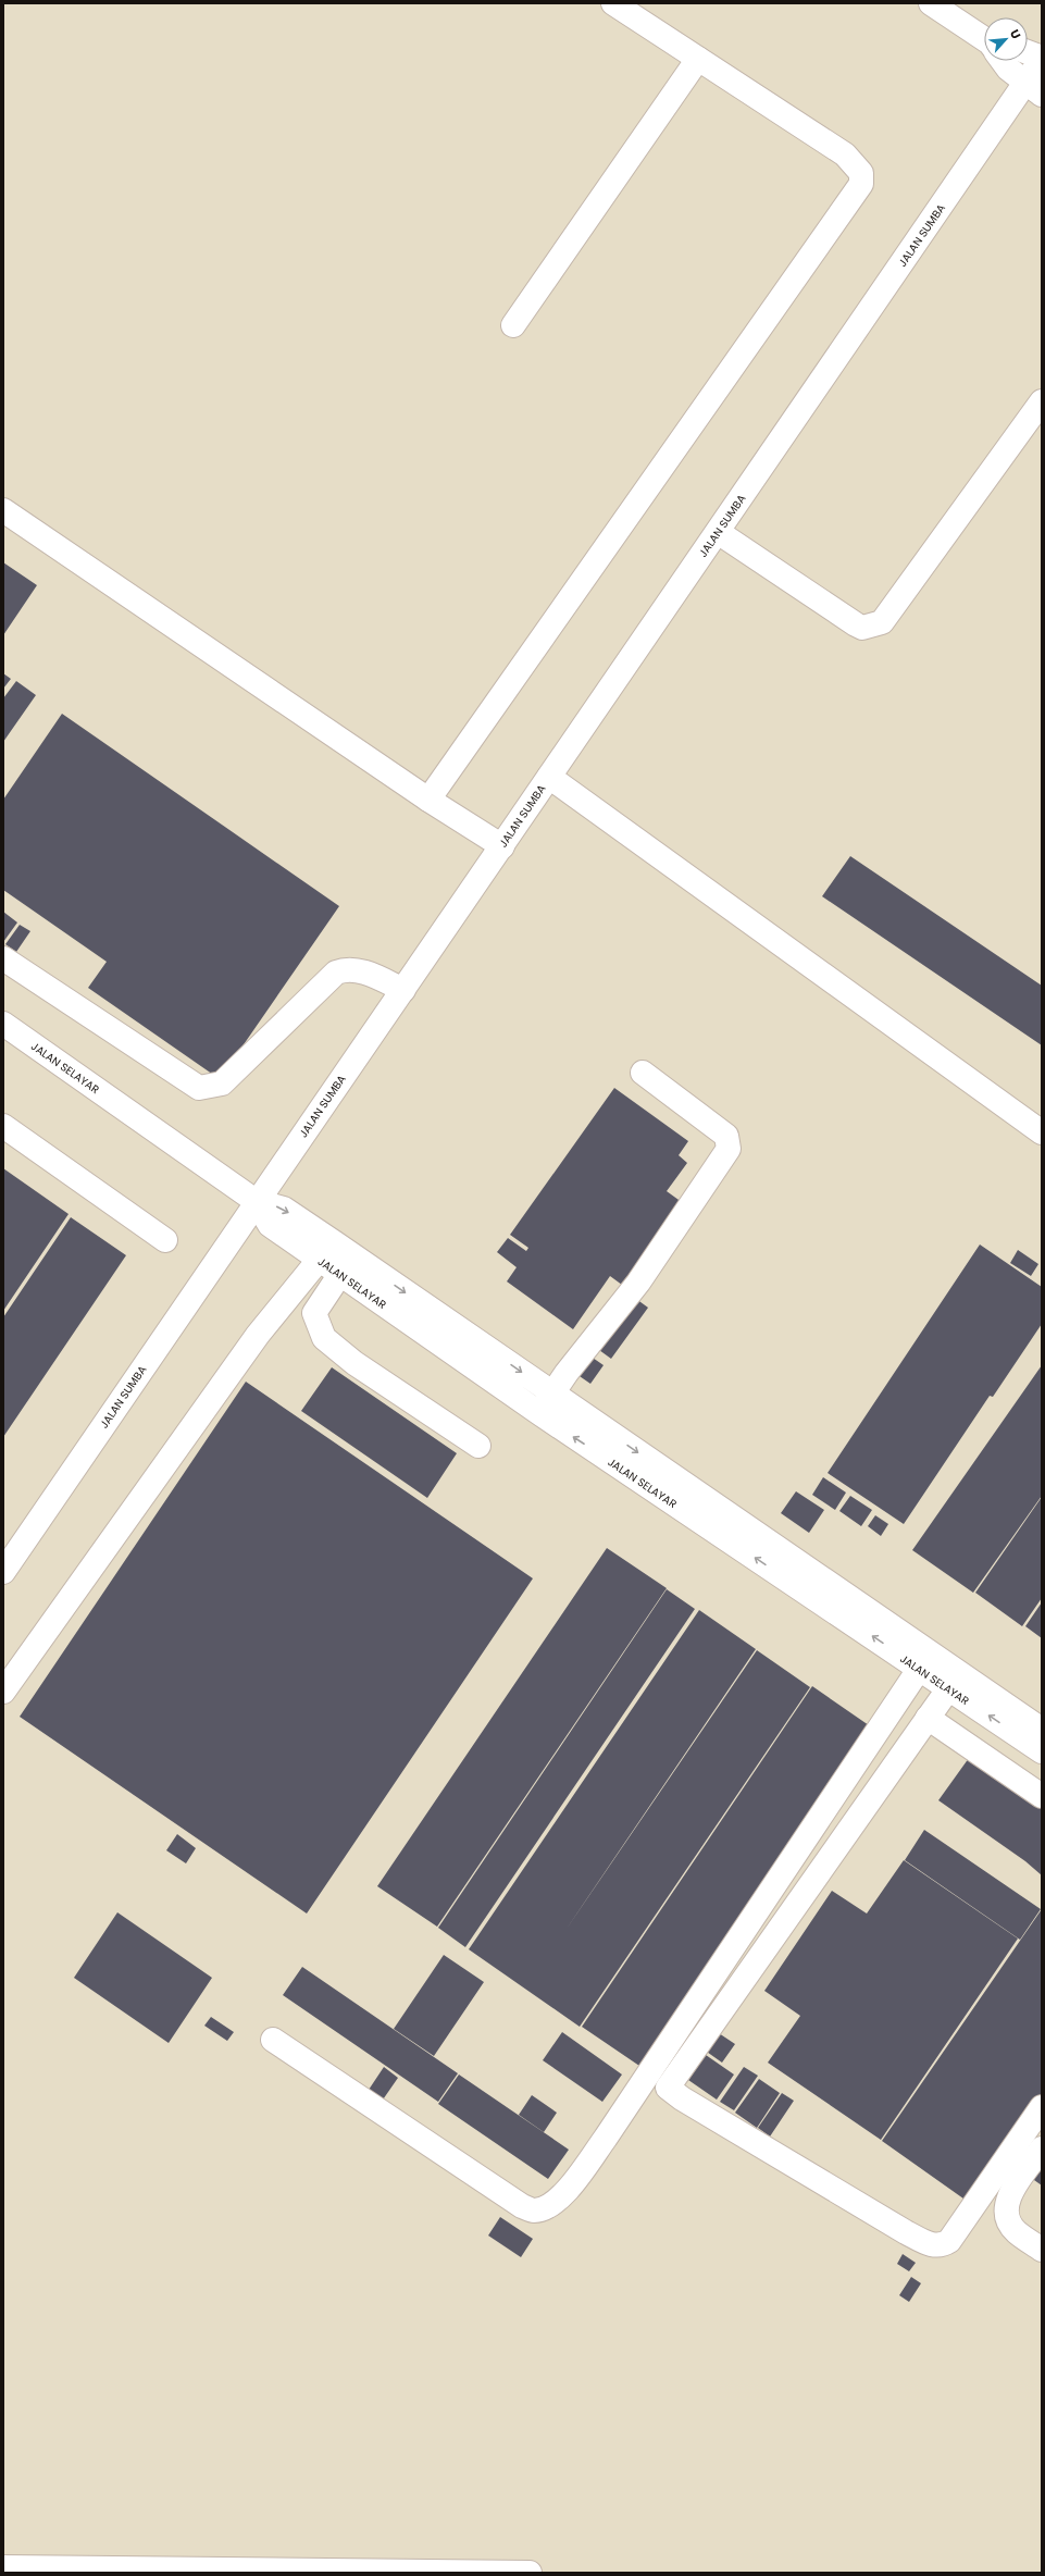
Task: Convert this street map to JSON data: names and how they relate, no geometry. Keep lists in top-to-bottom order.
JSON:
{
  "streets": {
    "street": ["JALAN SUMBA", "JALAN SELAYAR"]
  },
  "crossings": [
    ["JALAN SUMBA", "JALAN SELAYAR"]
  ],
  "north": "top right"
}
